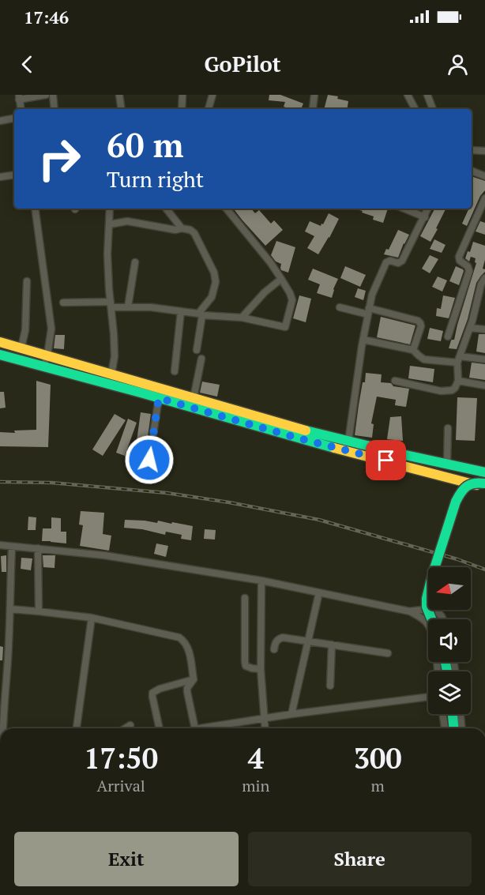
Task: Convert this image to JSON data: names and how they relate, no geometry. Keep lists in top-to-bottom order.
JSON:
{
  "north": "left",
  "page": {
    "status": "17:46",
    "header": "GoPilot",
    "turn": ["60 m", "Turn right"],
    "eta": [
      "17:50",
      "Arrival",
      "4",
      "min",
      "300",
      "m"
    ],
    "buttons": ["Exit", "Share"]
  }
}
